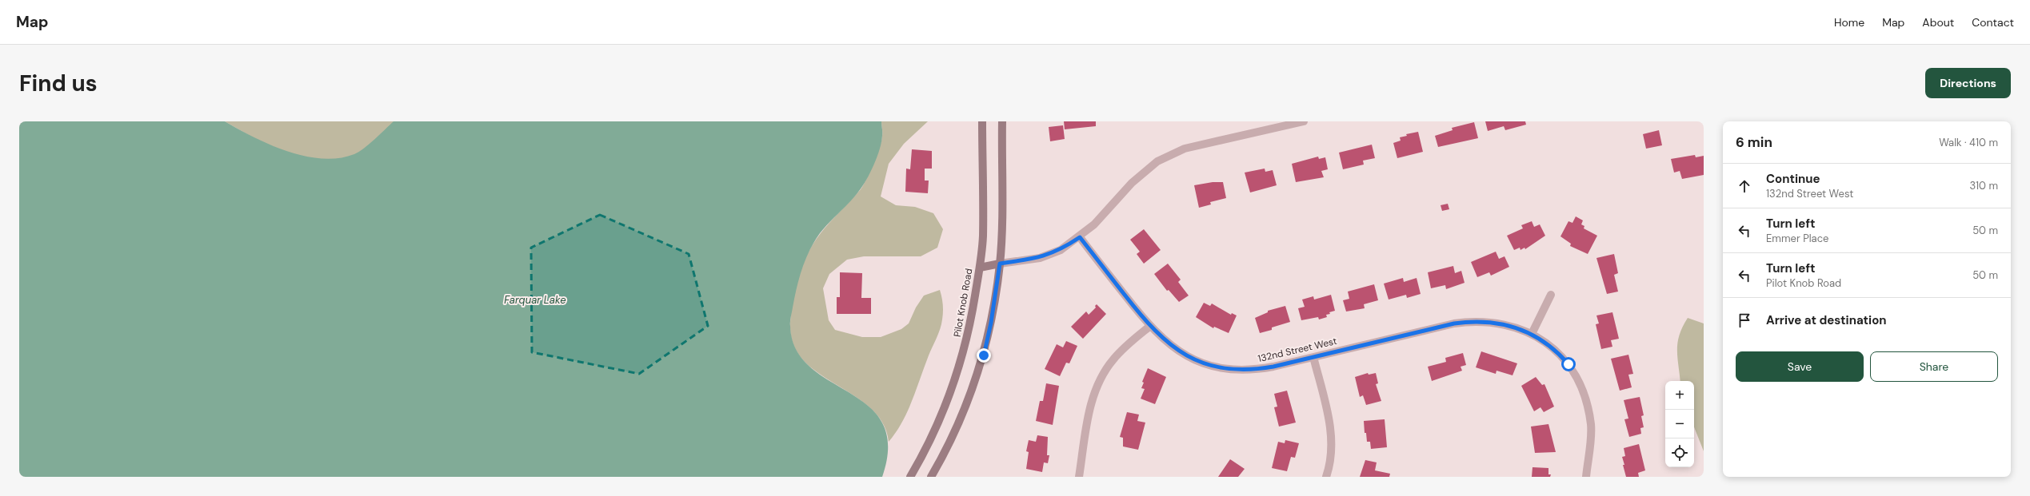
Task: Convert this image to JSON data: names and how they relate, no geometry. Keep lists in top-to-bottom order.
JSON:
{
  "streets": {
    "main road": ["Pilot Knob Road"],
    "street": ["132nd Street West"]
  },
  "water": ["Farquar Lake"],
  "page": {
    "header": "Map",
    "nav": [
      "Home",
      "Map",
      "About",
      "Contact"
    ],
    "buttons": [
      "Directions",
      ["Save", "Share"]
    ],
    "title": "Find us",
    "heading": ["6 min", "Walk · 410 m"],
    "list": [
      ["Continue", "132nd Street West", "310 m"],
      ["Turn left", "Emmer Place", "50 m"],
      ["Turn left", "Pilot Knob Road", "50 m"],
      "Arrive at destination"
    ],
    "map_buttons": ["+", "−"]
  }
}
